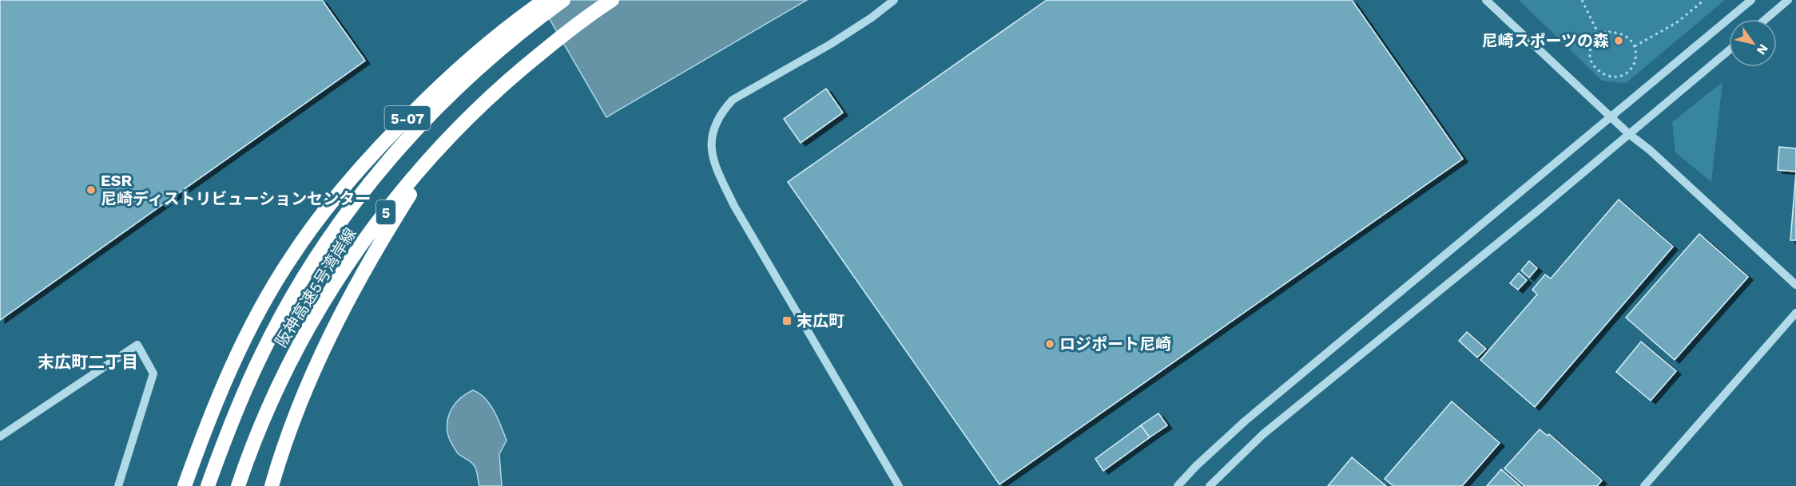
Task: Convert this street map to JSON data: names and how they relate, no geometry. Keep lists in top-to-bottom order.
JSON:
{
  "streets": {
    "highway": ["5-07", "5", "阪神高速5号湾岸線"]
  },
  "crossings": [
    ["5-07", "阪神高速5号湾岸線"]
  ],
  "districts": ["末広町二丁目"],
  "places": {
    "other": ["尼崎スポーツの森", "ESR 尼崎ディストリビューションセンター", "ロジポート尼崎"],
    "transit": ["末広町"]
  },
  "north": "bottom right"
}
